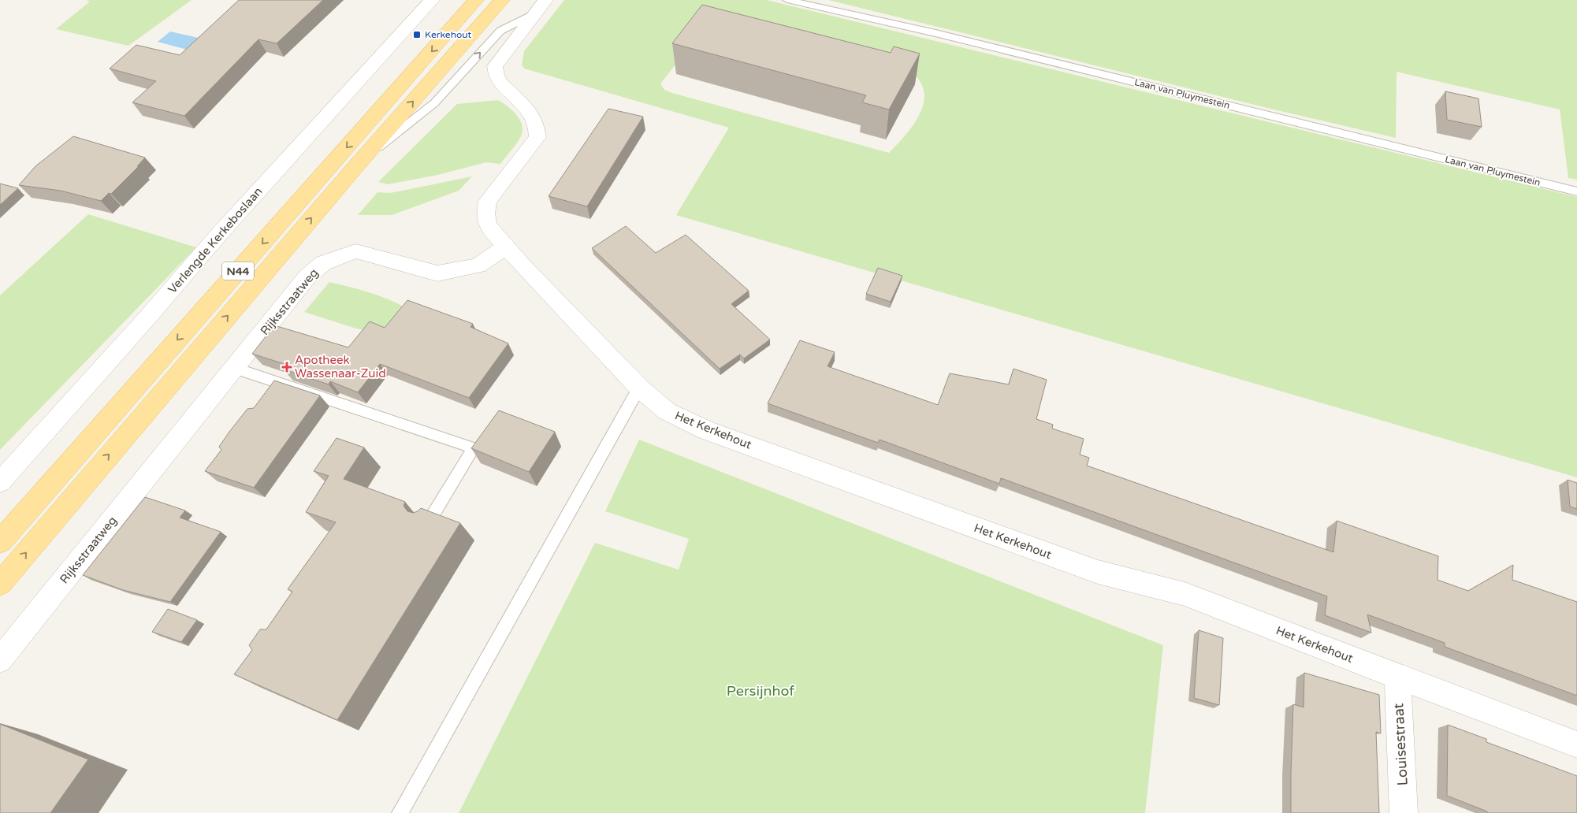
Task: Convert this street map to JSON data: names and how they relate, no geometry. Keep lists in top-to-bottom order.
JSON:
{
  "streets": {
    "main road": ["N44"],
    "street": [
      "Verlengde Kerkeboslaan",
      "Rijksstraatweg",
      "Het Kerkehout",
      "Louisestraat"
    ],
    "lane": ["Laan van Pluymestein"]
  },
  "crossings": [
    ["Rijksstraatweg", "Het Kerkehout"],
    ["Het Kerkehout", "Louisestraat"]
  ],
  "parks": ["Persijnhof"],
  "places": {
    "transit": ["Kerkehout"],
    "health": ["Apotheek Wassenaar-Zuid"]
  }
}
